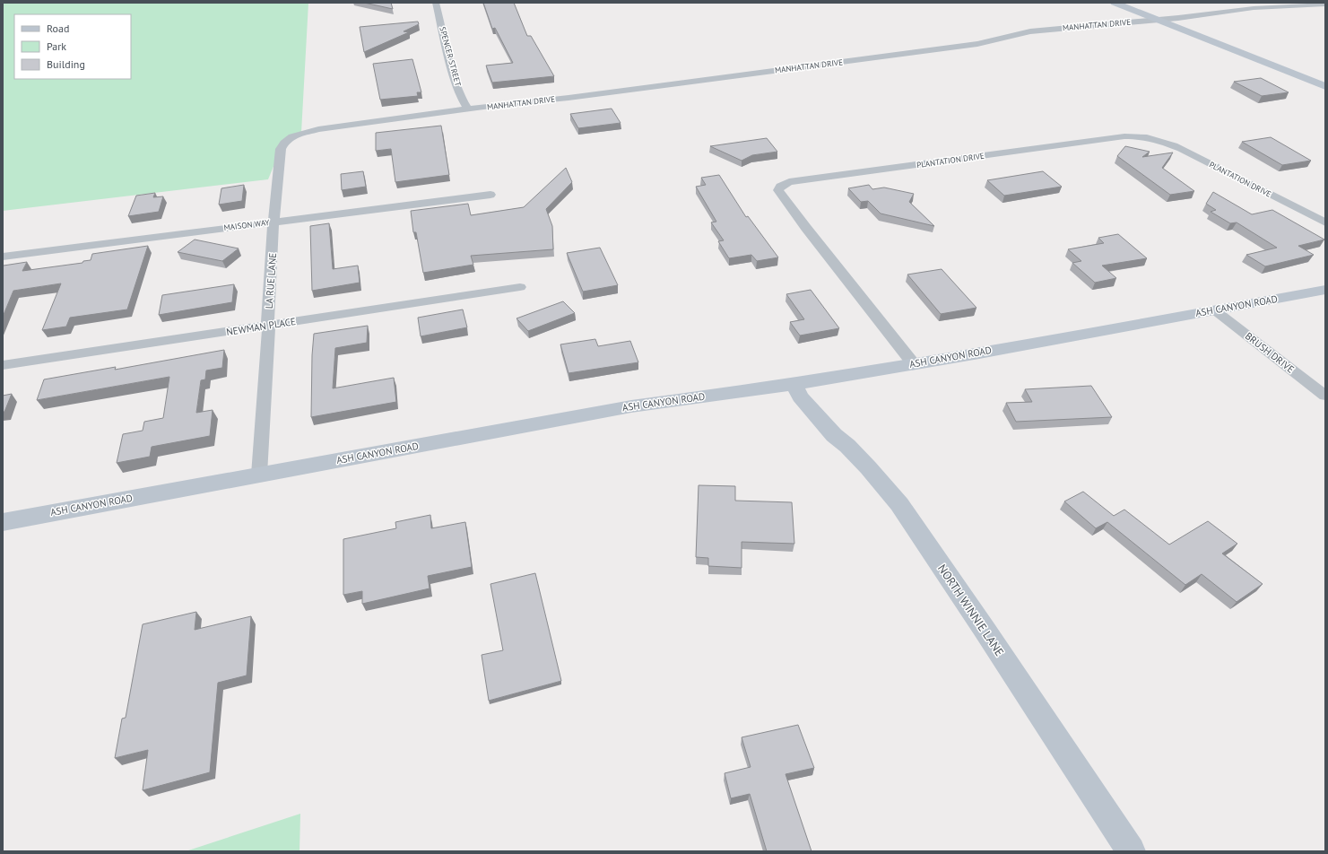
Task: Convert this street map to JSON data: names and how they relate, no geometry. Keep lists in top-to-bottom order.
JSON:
{
  "streets": {
    "street": [
      "MANHATTAN DRIVE",
      "SPENCER STREET",
      "PLANTATION DRIVE",
      "MAISON WAY",
      "LA RUE LANE",
      "ASH CANYON ROAD",
      "NEWMAN PLACE",
      "BRUSH DRIVE",
      "NORTH WINNIE LANE"
    ]
  },
  "crossings": [
    ["MANHATTAN DRIVE", "SPENCER STREET"],
    ["MANHATTAN DRIVE", "LA RUE LANE"],
    ["PLANTATION DRIVE", "ASH CANYON ROAD"],
    ["MAISON WAY", "LA RUE LANE"],
    ["LA RUE LANE", "ASH CANYON ROAD"],
    ["LA RUE LANE", "NEWMAN PLACE"],
    ["ASH CANYON ROAD", "BRUSH DRIVE"],
    ["ASH CANYON ROAD", "NORTH WINNIE LANE"]
  ],
  "legend": ["Road", "Park", "Building"]
}
